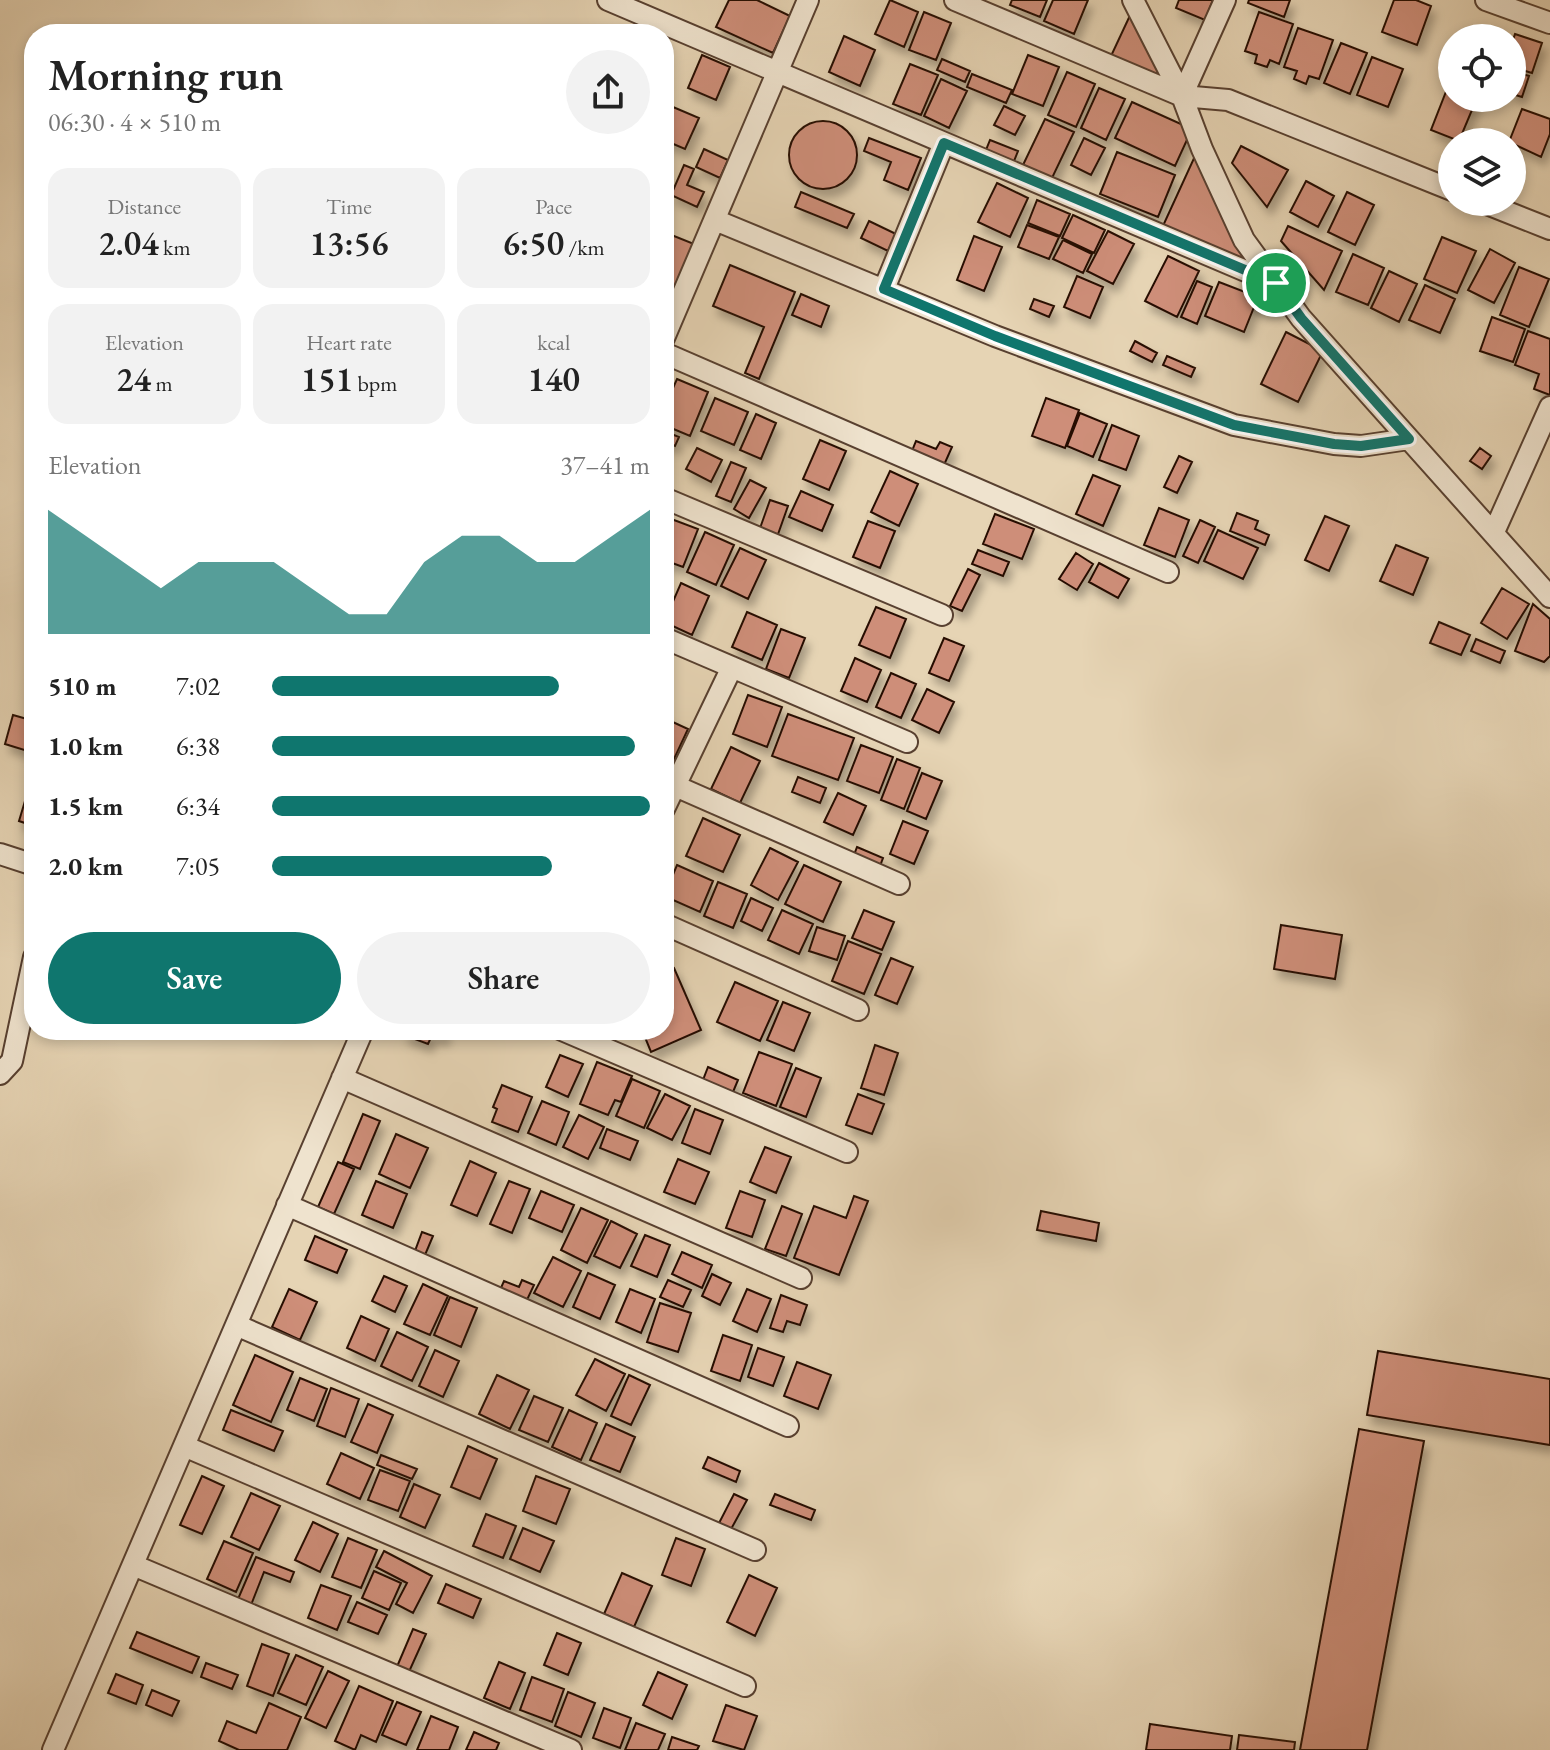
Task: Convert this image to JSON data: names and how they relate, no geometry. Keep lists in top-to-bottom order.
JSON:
{
  "page": {
    "heading": ["Morning run", "06:30 · 4 × 510 m"],
    "stats": [
      ["Distance", "2.04 km"],
      ["Time", "13:56"],
      ["Pace", "6:50 /km"],
      ["Elevation", "24 m"],
      ["Heart rate", "151 bpm"],
      ["kcal", "140"]
    ],
    "chart": ["Elevation", "37–41 m"],
    "list": [
      {
        "name": "510 m",
        "note": "7:02"
      },
      {
        "name": "1.0 km",
        "note": "6:38"
      },
      {
        "name": "1.5 km",
        "note": "6:34"
      },
      {
        "name": "2.0 km",
        "note": "7:05"
      }
    ],
    "buttons": ["Save", "Share"]
  }
}
